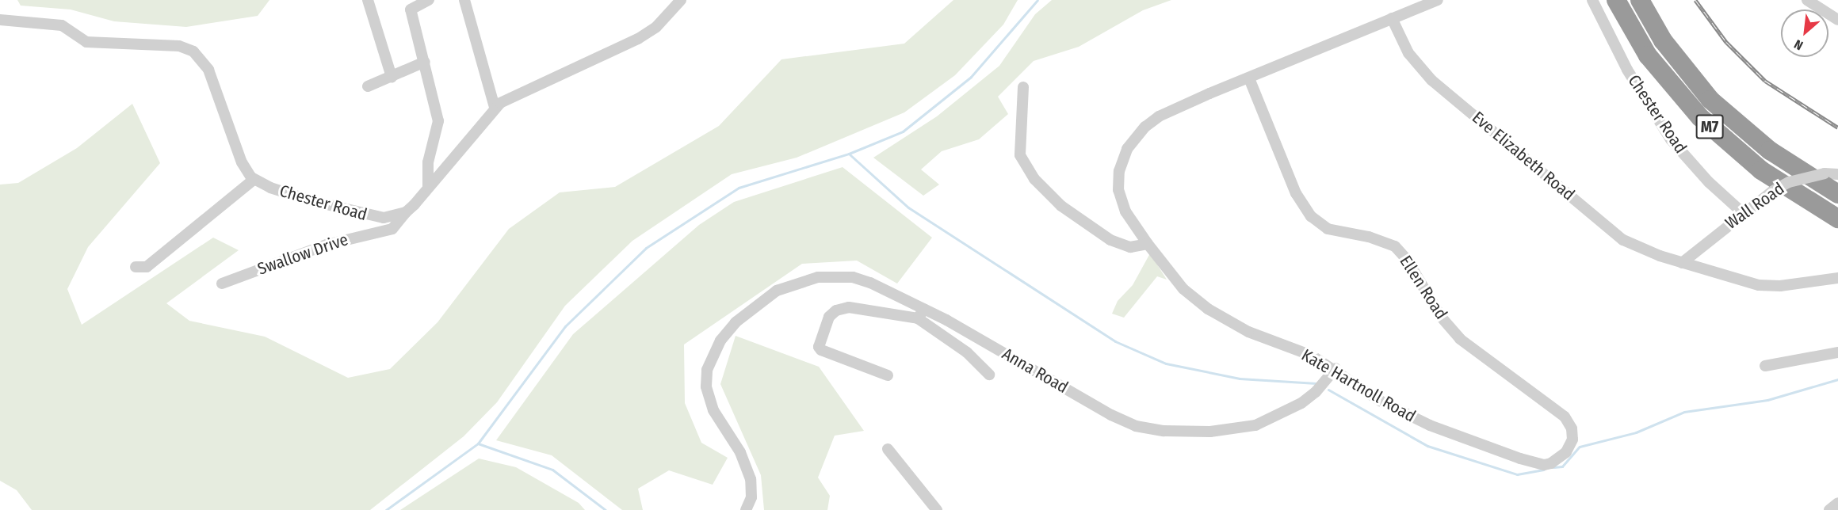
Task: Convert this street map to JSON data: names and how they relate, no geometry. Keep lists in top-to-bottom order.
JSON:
{
  "streets": {
    "highway": ["M7"],
    "street": [
      "Chester Road",
      "Eve Elizabeth Road",
      "Wall Road",
      "Swallow Drive",
      "Ellen Road",
      "Anna Road",
      "Kate Hartnoll Road"
    ]
  },
  "crossings": [
    ["Chester Road", "Wall Road"],
    ["Chester Road", "Swallow Drive"],
    ["Eve Elizabeth Road", "Wall Road"],
    ["Eve Elizabeth Road", "Kate Hartnoll Road"],
    ["Ellen Road", "Kate Hartnoll Road"],
    ["Anna Road", "Kate Hartnoll Road"]
  ],
  "north": "bottom left"
}
